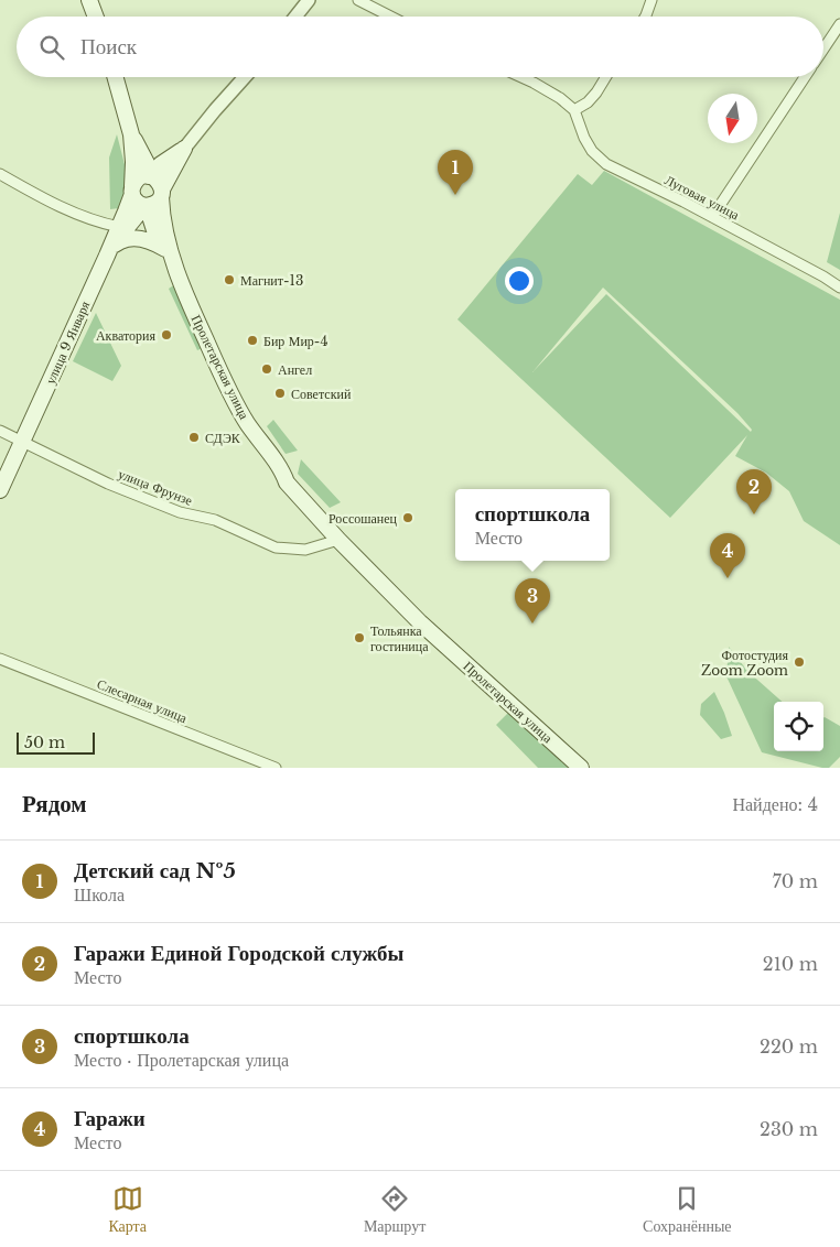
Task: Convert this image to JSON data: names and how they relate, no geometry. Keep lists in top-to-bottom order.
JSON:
{
  "streets": {
    "main road": ["улица 9 Января", "Пролетарская улица"],
    "street": ["Луговая улица", "улица Фрунзе", "Слесарная улица"]
  },
  "crossings": [
    ["улица 9 Января", "Пролетарская улица"],
    ["улица 9 Января", "улица Фрунзе"],
    ["Пролетарская улица", "улица Фрунзе"]
  ],
  "places": [
    "Магнит-13",
    "Акватория",
    "Бир Мир-4",
    "Ангел",
    "Советский",
    "СДЭК",
    "Россошанец",
    "Тольянка гостиница",
    "Фотостудия Zoom Zoom"
  ],
  "scale_bar": "50 m",
  "north": "bottom",
  "page": {
    "search": "Поиск",
    "pins": [
      "1",
      "2",
      "4",
      "3"
    ],
    "popup": ["спортшкола", "Место"],
    "scale": "50 m",
    "heading": ["Рядом", "Найдено: 4"],
    "list": [
      {
        "mark": "1",
        "name": "Детский сад №5",
        "note": "Школа",
        "value": "70 m"
      },
      {
        "mark": "2",
        "name": "Гаражи Единой Городской службы",
        "note": "Место",
        "value": "210 m"
      },
      {
        "mark": "3",
        "name": "спортшкола",
        "note": "Место · Пролетарская улица",
        "value": "220 m"
      },
      {
        "mark": "4",
        "name": "Гаражи",
        "note": "Место",
        "value": "230 m"
      }
    ],
    "nav": ["Карта", "Маршрут", "Сохранённые"]
  }
}
